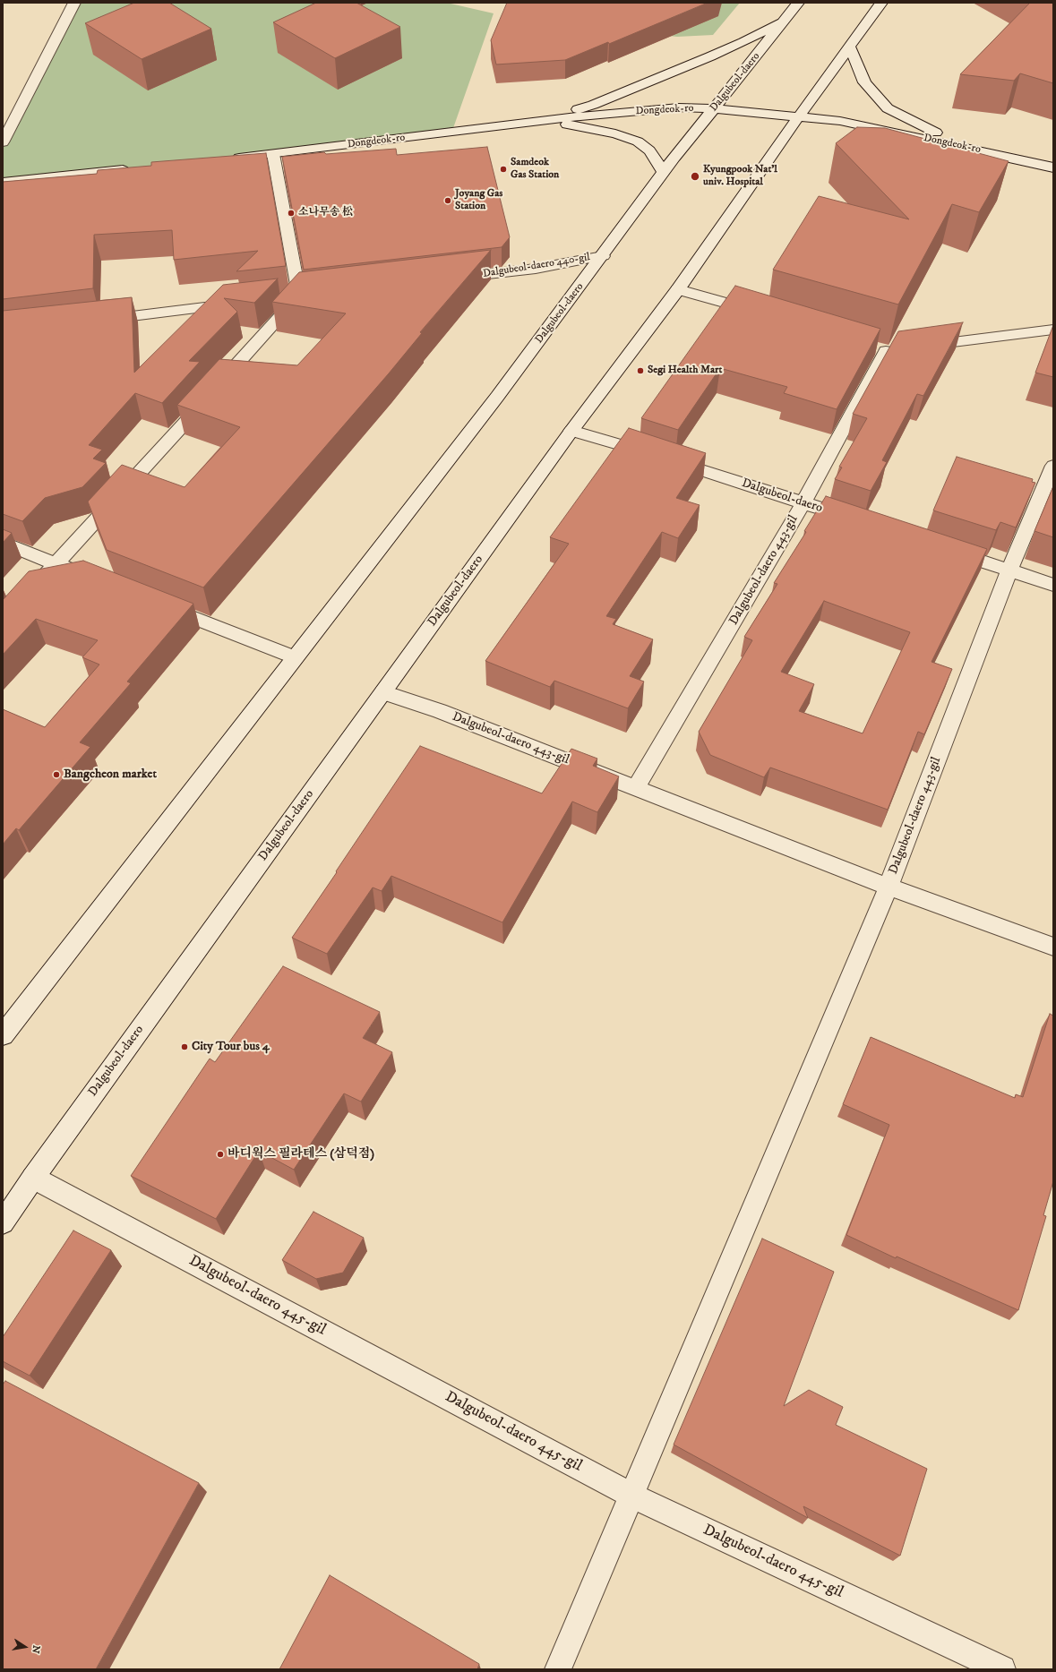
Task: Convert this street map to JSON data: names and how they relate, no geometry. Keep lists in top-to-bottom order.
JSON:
{
  "streets": {
    "street": [
      "Dalgubeol-daero",
      "Dongdeok-ro",
      "Dalgubeol-daero 440-gil",
      "Dalgubeol-daero 443-gil",
      "Dalgubeol-daero 445-gil"
    ]
  },
  "crossings": [
    ["Dalgubeol-daero", "Dongdeok-ro"],
    ["Dalgubeol-daero", "Dalgubeol-daero 440-gil"],
    ["Dalgubeol-daero", "Dalgubeol-daero 443-gil"],
    ["Dalgubeol-daero", "Dalgubeol-daero 445-gil"]
  ],
  "places": [
    "Samdeok Gas Station",
    "Kyungpook Nat'l univ. Hospital",
    "Joyang Gas Station",
    "소나무송 松",
    "Segi Health Mart",
    "Bangcheon market",
    "City Tour bus 4",
    "바디웍스 필라테스 (삼덕점)"
  ],
  "north": "right"
}
